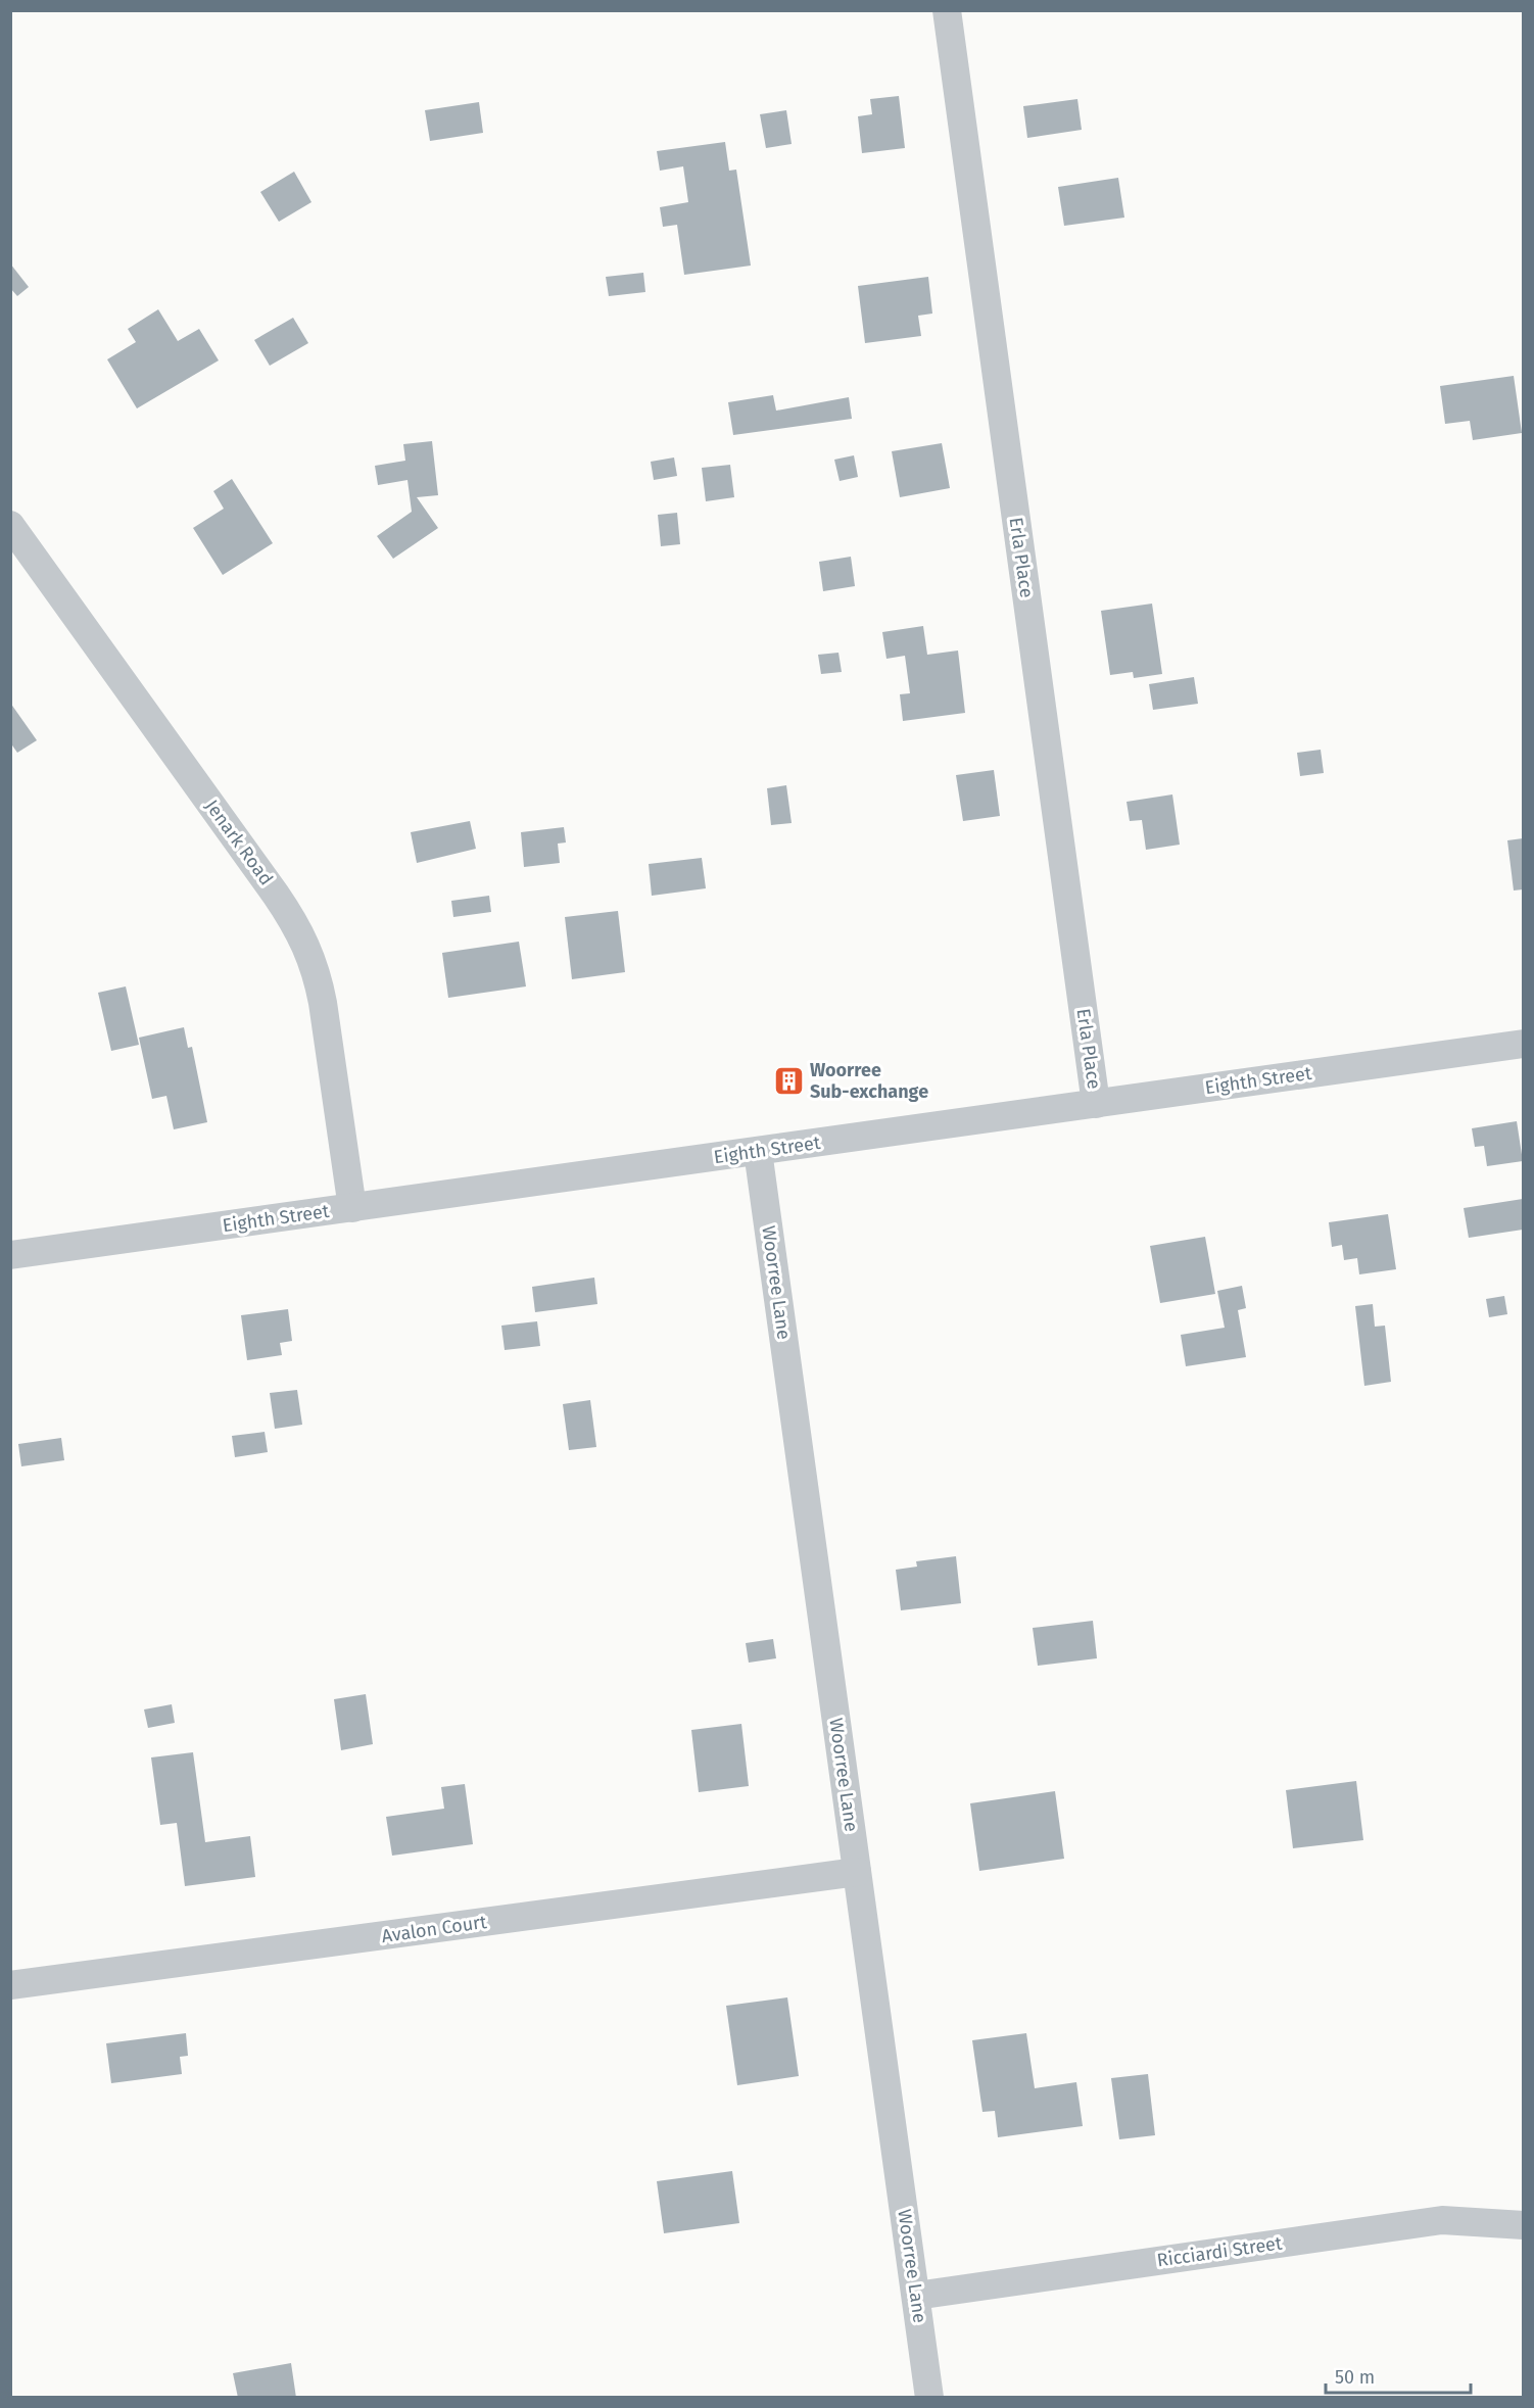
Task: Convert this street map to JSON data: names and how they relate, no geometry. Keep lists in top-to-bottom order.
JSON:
{
  "streets": {
    "street": [
      "Erla Place",
      "Jenark Road",
      "Eighth Street",
      "Woorree Lane",
      "Avalon Court",
      "Ricciardi Street"
    ]
  },
  "crossings": [
    ["Erla Place", "Eighth Street"],
    ["Jenark Road", "Eighth Street"],
    ["Eighth Street", "Woorree Lane"],
    ["Woorree Lane", "Avalon Court"],
    ["Woorree Lane", "Ricciardi Street"]
  ],
  "places": {
    "building": ["Woorree Sub-exchange"]
  },
  "scale_bar": "50 m"
}
